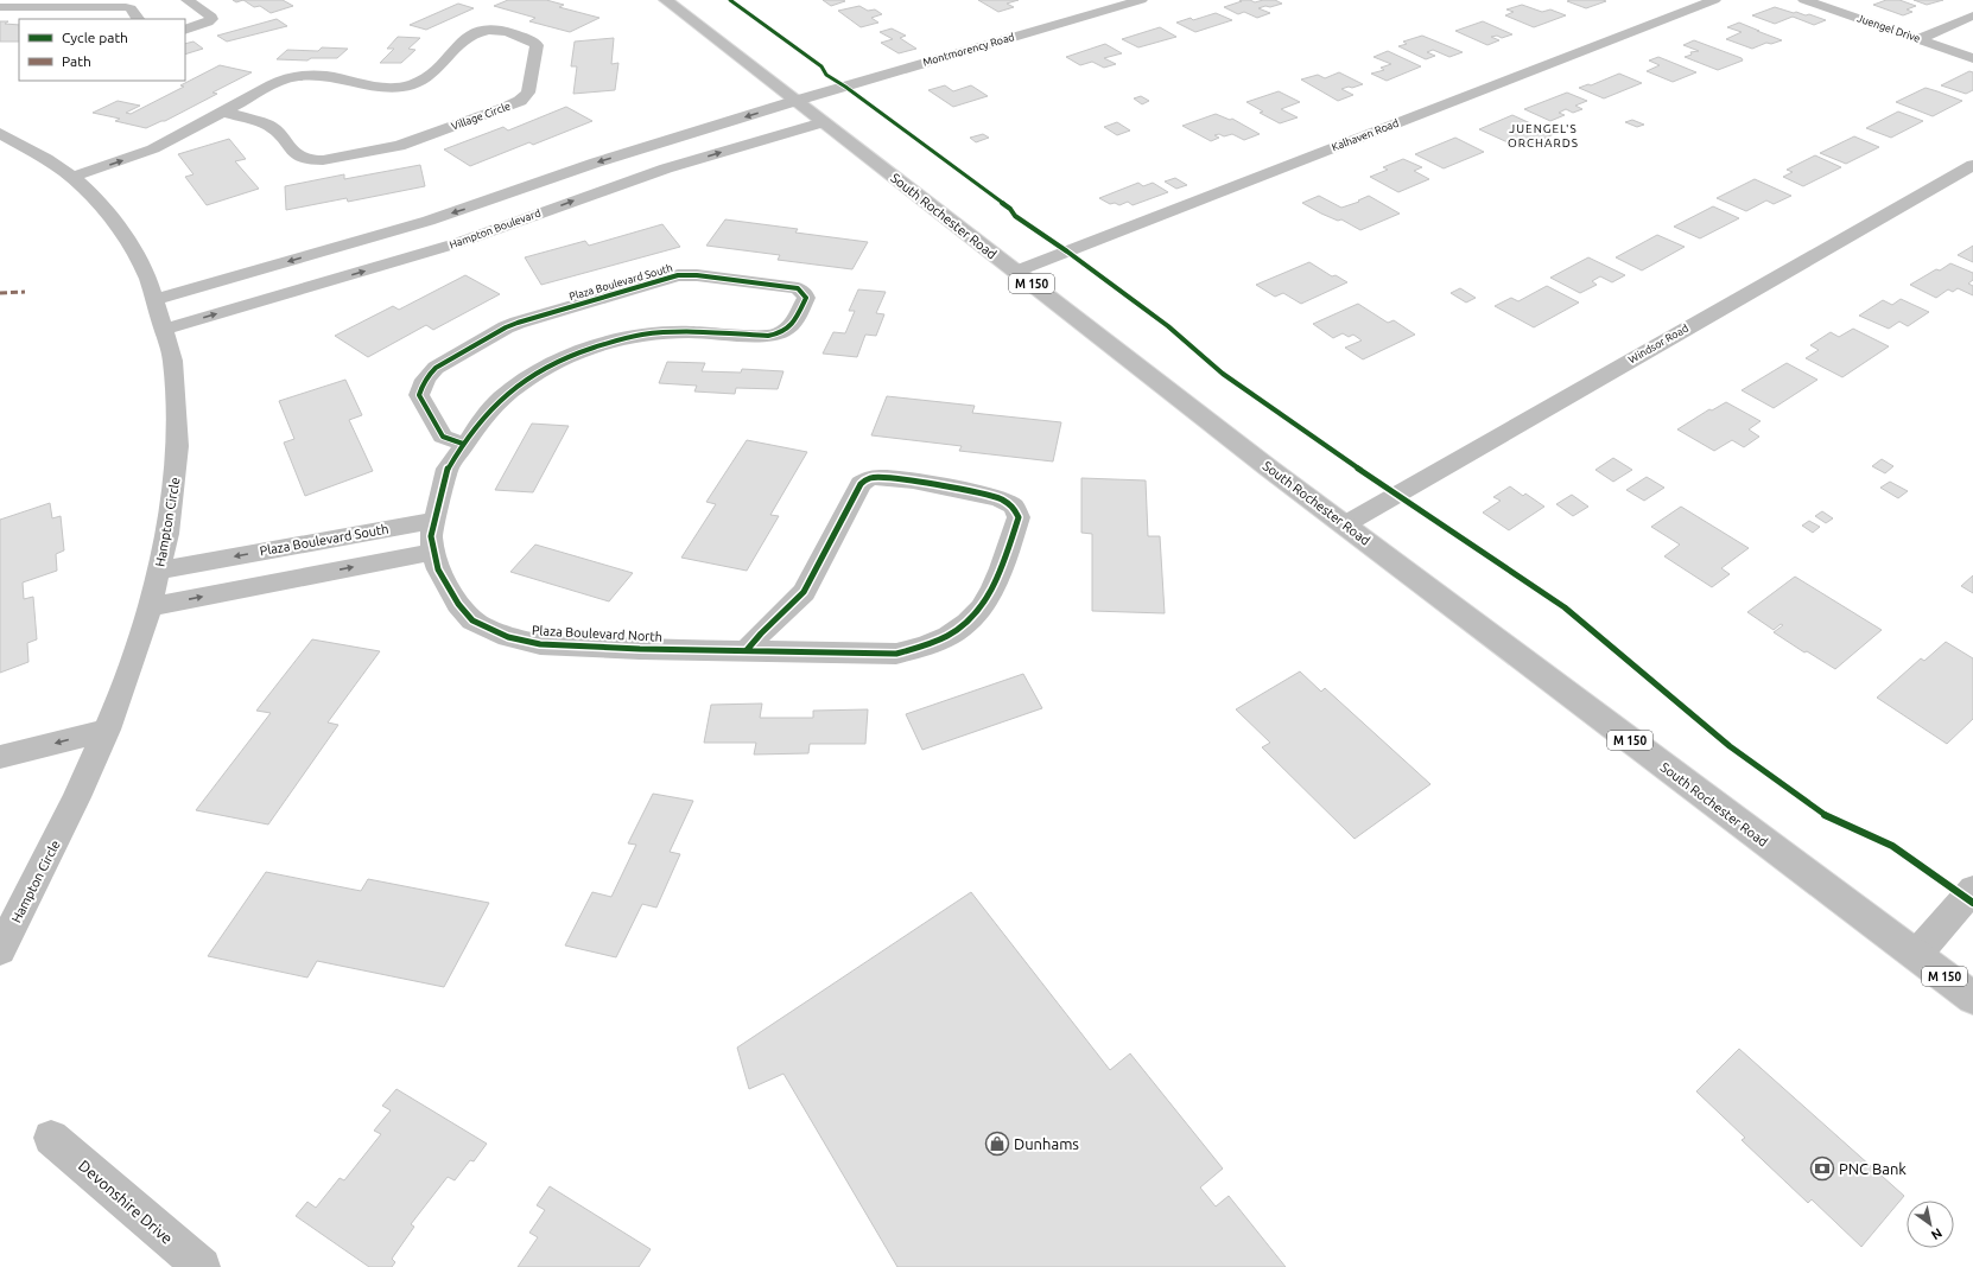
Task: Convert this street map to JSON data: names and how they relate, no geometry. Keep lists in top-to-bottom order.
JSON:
{
  "streets": {
    "street": [
      "Juengel Drive",
      "Montmorency Road",
      "Village Circle",
      "Kalhaven Road",
      "South Rochester Road",
      "Hampton Boulevard",
      "Plaza Boulevard South",
      "M 150",
      "Windsor Road",
      "Hampton Circle",
      "Plaza Boulevard North",
      "Devonshire Drive"
    ]
  },
  "crossings": [
    ["Montmorency Road", "South Rochester Road"],
    ["Village Circle", "Hampton Circle"],
    ["Kalhaven Road", "South Rochester Road"],
    ["South Rochester Road", "Hampton Boulevard"],
    ["South Rochester Road", "Windsor Road"],
    ["Hampton Boulevard", "Hampton Circle"],
    ["Plaza Boulevard South", "Hampton Circle"],
    ["Plaza Boulevard South", "Plaza Boulevard North"]
  ],
  "districts": ["JUENGEL'S ORCHARDS"],
  "places": {
    "shop": ["Dunhams"],
    "bank": ["PNC Bank"]
  },
  "legend": ["Cycle path", "Path"],
  "north": "bottom right"
}
